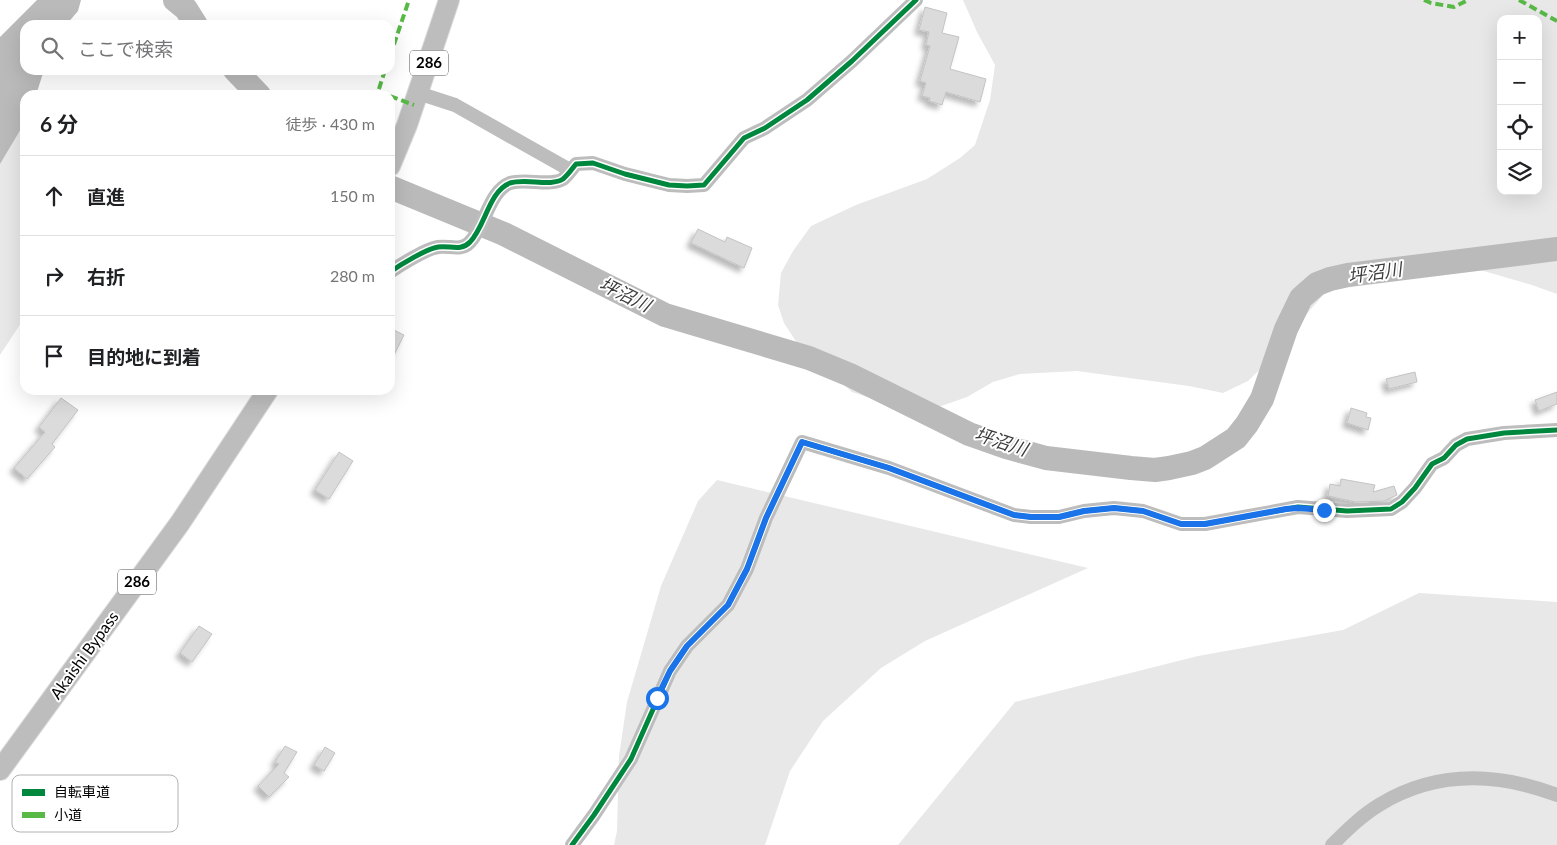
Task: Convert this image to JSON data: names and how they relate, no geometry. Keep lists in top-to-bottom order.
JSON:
{
  "streets": {
    "highway": ["286", "Akaishi Bypass"]
  },
  "water": ["坪沼川"],
  "legend": ["自転車道", "小道"],
  "page": {
    "map_buttons": ["+", "−"],
    "search": "ここで検索",
    "heading": ["6 分", "徒歩 · 430 m"],
    "list": [
      ["直進", "150 m"],
      ["右折", "280 m"],
      "目的地に到着"
    ]
  }
}
